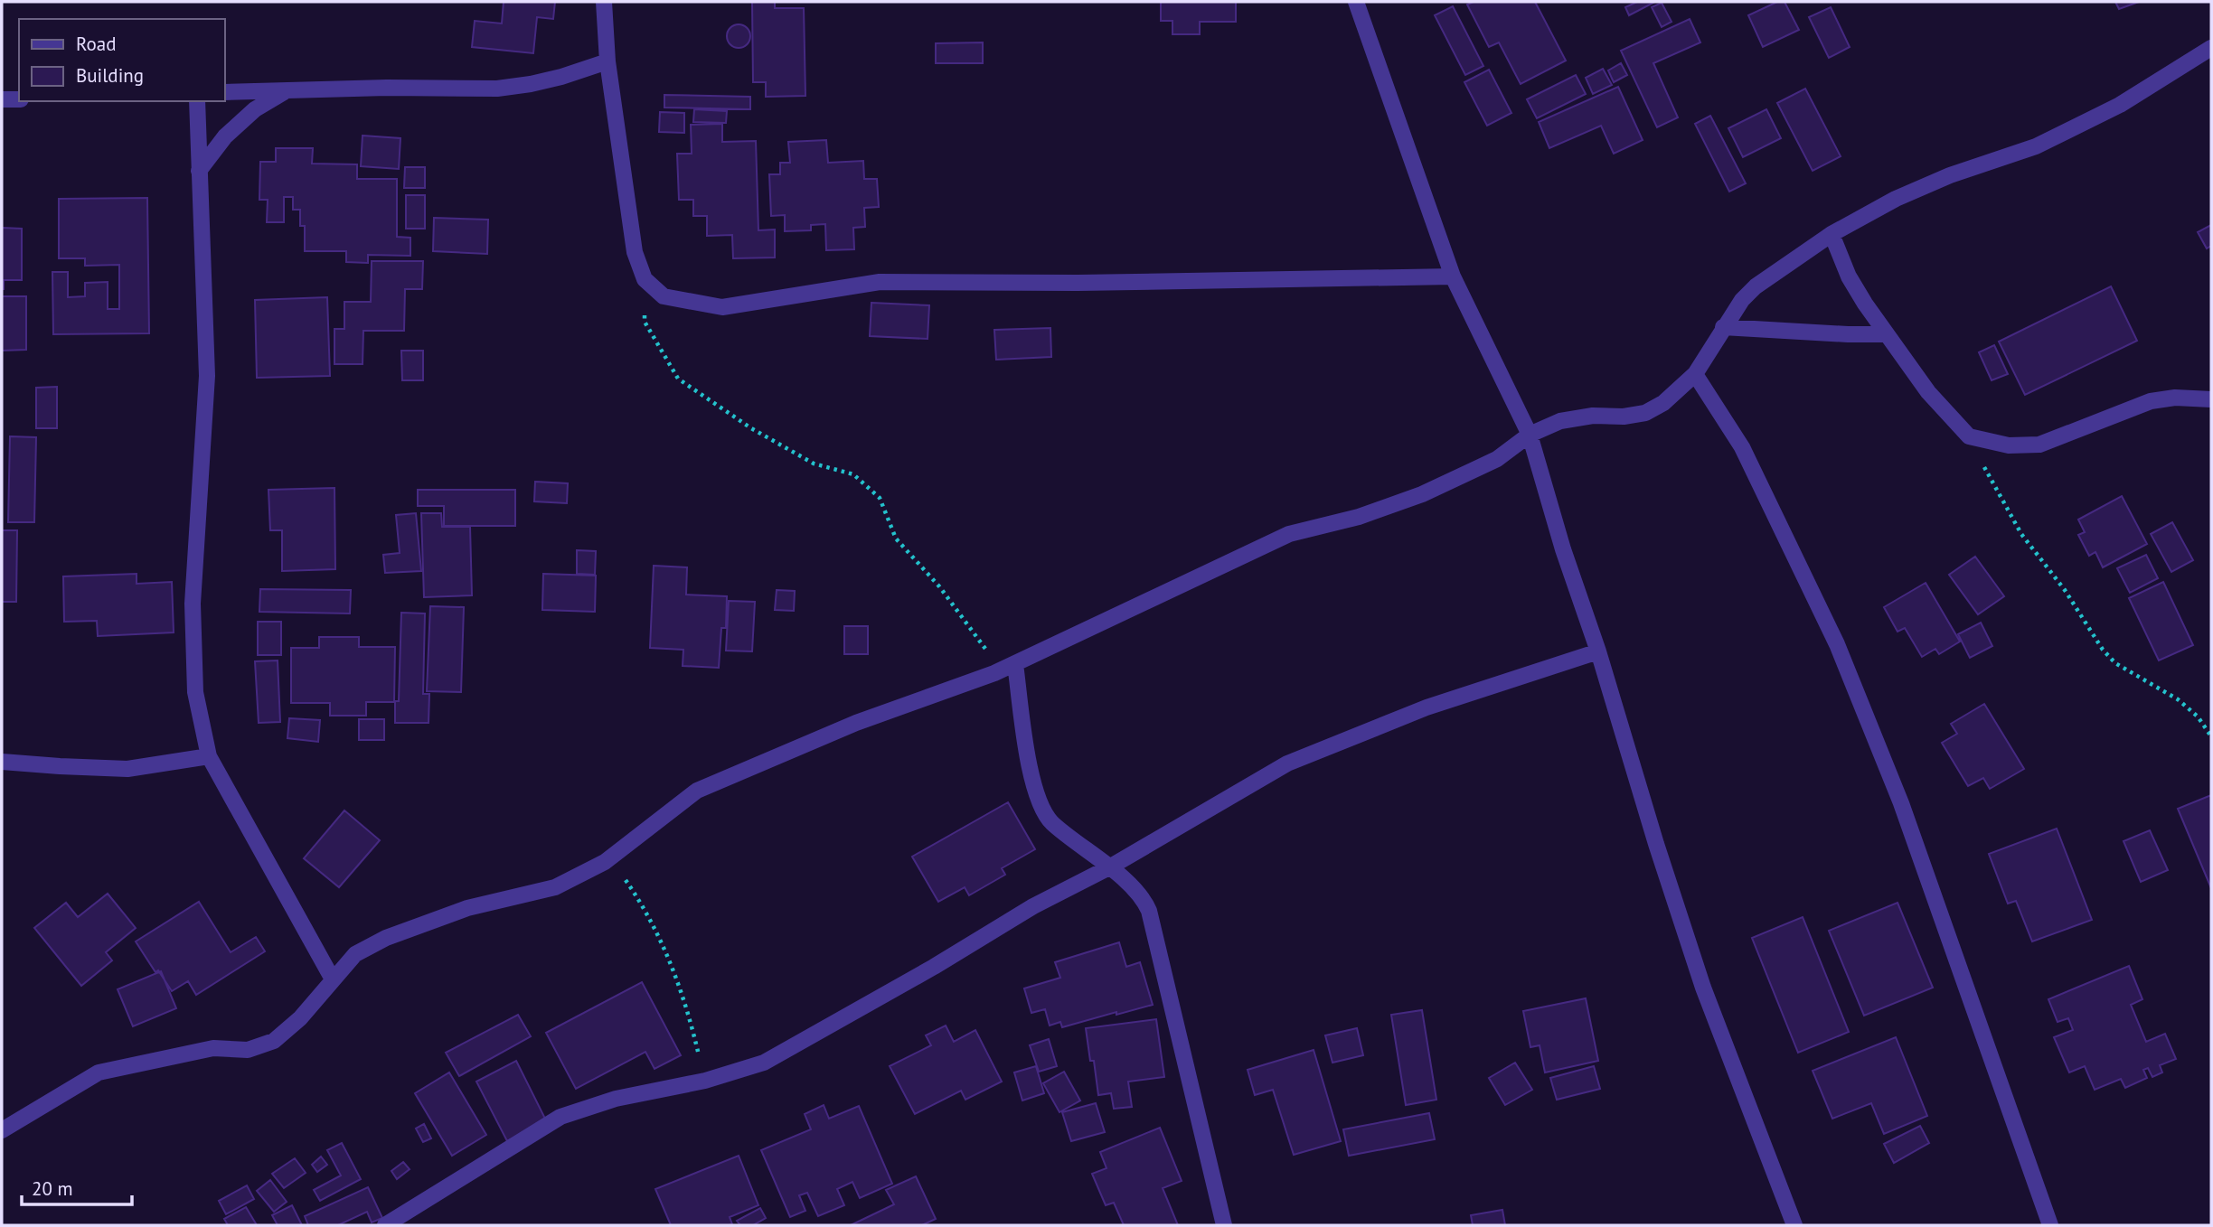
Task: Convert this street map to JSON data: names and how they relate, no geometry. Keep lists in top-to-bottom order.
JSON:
{
  "legend": ["Road", "Building"],
  "scale_bar": "20 m"
}
